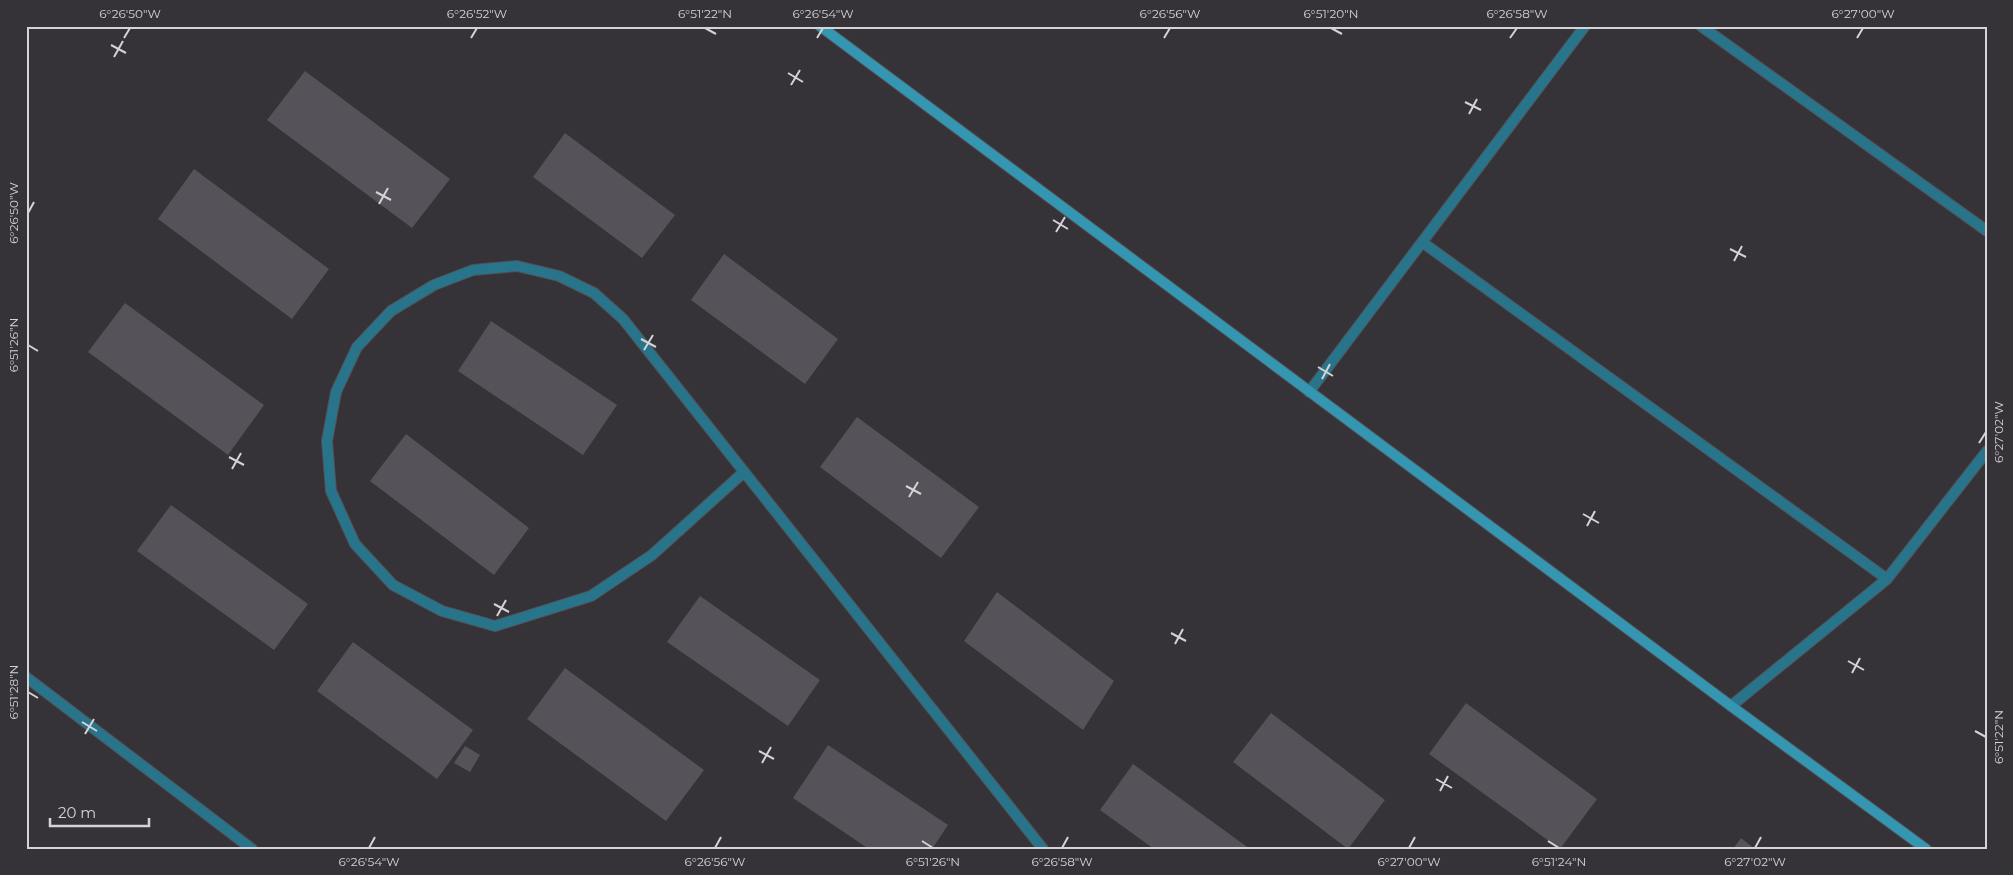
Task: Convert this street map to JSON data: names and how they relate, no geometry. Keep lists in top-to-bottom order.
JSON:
{
  "scale_bar": "20 m",
  "coordinates": [
    "6°26'50\"W",
    "6°26'52\"W",
    "6°51'22\"N",
    "6°26'54\"W",
    "6°26'56\"W",
    "6°51'20\"N",
    "6°26'58\"W",
    "6°27'00\"W",
    "6°51'26\"N",
    "6°27'02\"W",
    "6°51'28\"N",
    "6°51'24\"N"
  ]
}
